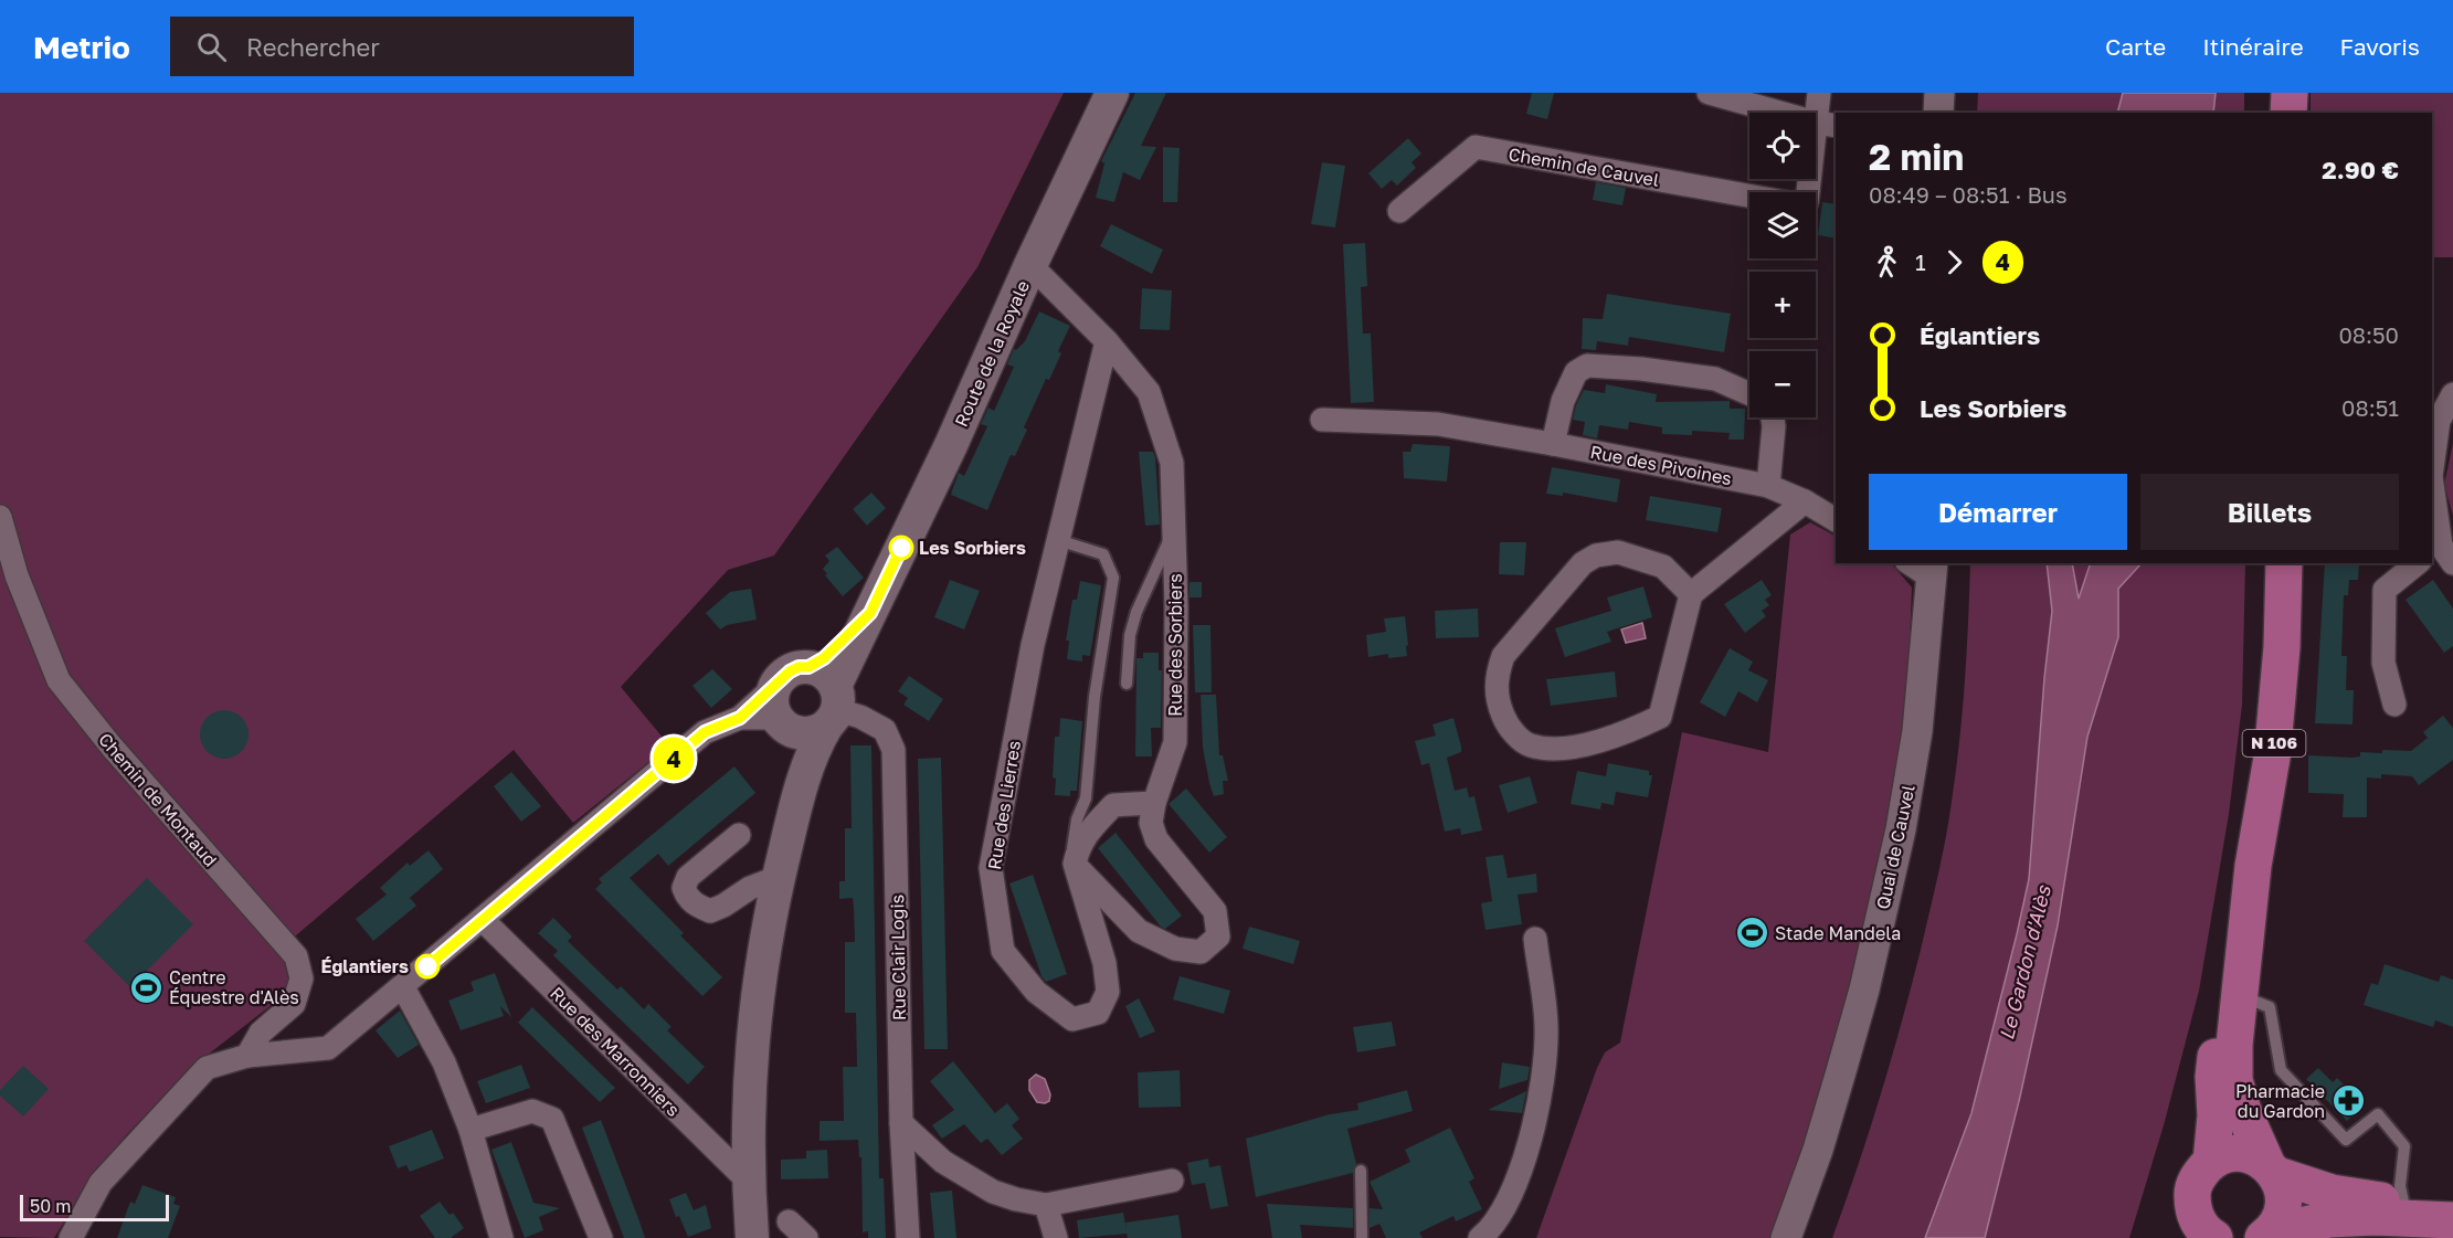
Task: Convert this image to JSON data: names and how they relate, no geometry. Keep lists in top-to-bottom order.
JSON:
{
  "streets": {
    "main road": ["Route de la Royale", "N 106"],
    "street": [
      "Chemin de Cauvel",
      "Rue des Pivoines",
      "Rue des Sorbiers",
      "Chemin de Montaud",
      "Rue des Lierres",
      "Quai de Cauvel",
      "Rue Clair Logis",
      "Rue des Marronniers"
    ]
  },
  "crossings": [
    ["Route de la Royale", "Rue des Sorbiers"],
    ["Route de la Royale", "Rue Clair Logis"],
    ["Route de la Royale", "Rue des Marronniers"],
    ["Rue des Sorbiers", "Rue des Lierres"]
  ],
  "water": ["Le Gardon d'Alès"],
  "places": {
    "other": ["Les Sorbiers", "Églantiers"],
    "sports": ["Stade Mandela", "Centre Équestre d'Alès"],
    "pharmacy": ["Pharmacie du Gardon"]
  },
  "lines": ["bus line 4"],
  "scale_bar": "50 m",
  "page": {
    "header": "Metrio",
    "search": "Rechercher",
    "nav": ["Carte", "Itinéraire", "Favoris"],
    "on_map": "4",
    "map_buttons": ["+", "−"],
    "heading": ["2 min", "08:49 – 08:51 · Bus", "2.90 €"],
    "legs": ["1", "4"],
    "list": [
      {
        "name": "Églantiers",
        "value": "08:50"
      },
      {
        "name": "Les Sorbiers",
        "value": "08:51"
      }
    ],
    "buttons": ["Démarrer", "Billets"],
    "scale": "50 m"
  }
}
